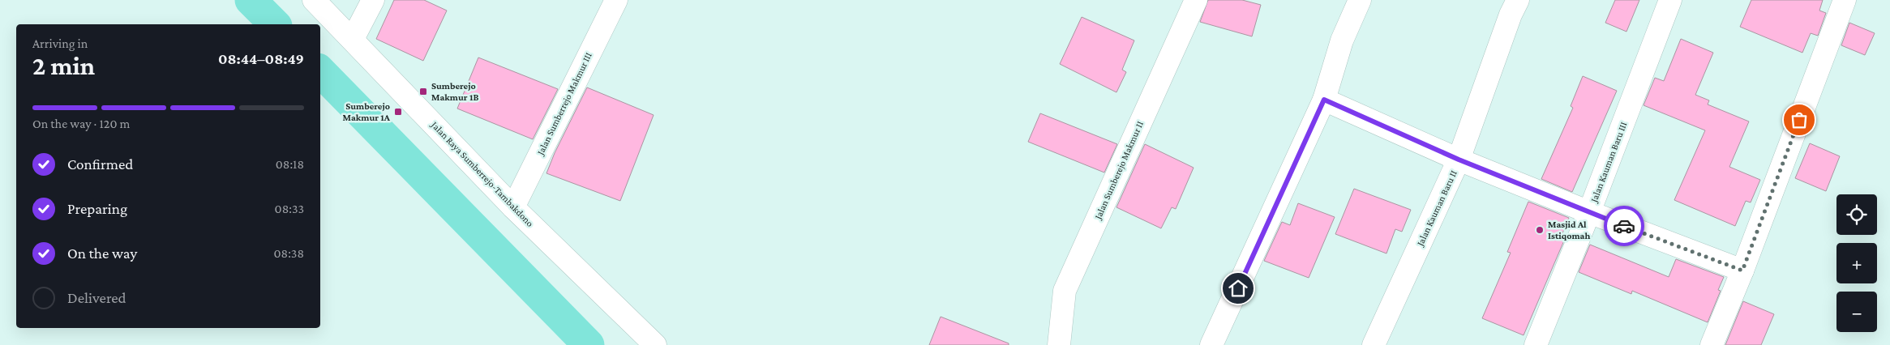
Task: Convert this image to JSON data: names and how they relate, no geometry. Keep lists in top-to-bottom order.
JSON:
{
  "streets": {
    "street": [
      "Jalan Sumberrejo Makmur III",
      "Jalan Kauman Baru III",
      "Jalan Sumberejo Makmur II",
      "Jalan Raya Sumberrejo-Tambakdono",
      "Jalan Kauman Baru II"
    ]
  },
  "crossings": [
    ["Jalan Sumberrejo Makmur III", "Jalan Raya Sumberrejo-Tambakdono"]
  ],
  "places": {
    "transit": ["Sumberejo Makmur 1B", "Sumberejo Makmur 1A"],
    "other": ["Masjid Al Istiqomah"]
  },
  "page": {
    "heading": ["2 min", "Arriving in", "08:44–08:49"],
    "bar": "On the way · 120 m",
    "list": [
      ["Confirmed", "08:18"],
      ["Preparing", "08:33"],
      ["On the way", "08:38"],
      "Delivered"
    ],
    "map_buttons": ["+", "−"]
  }
}
